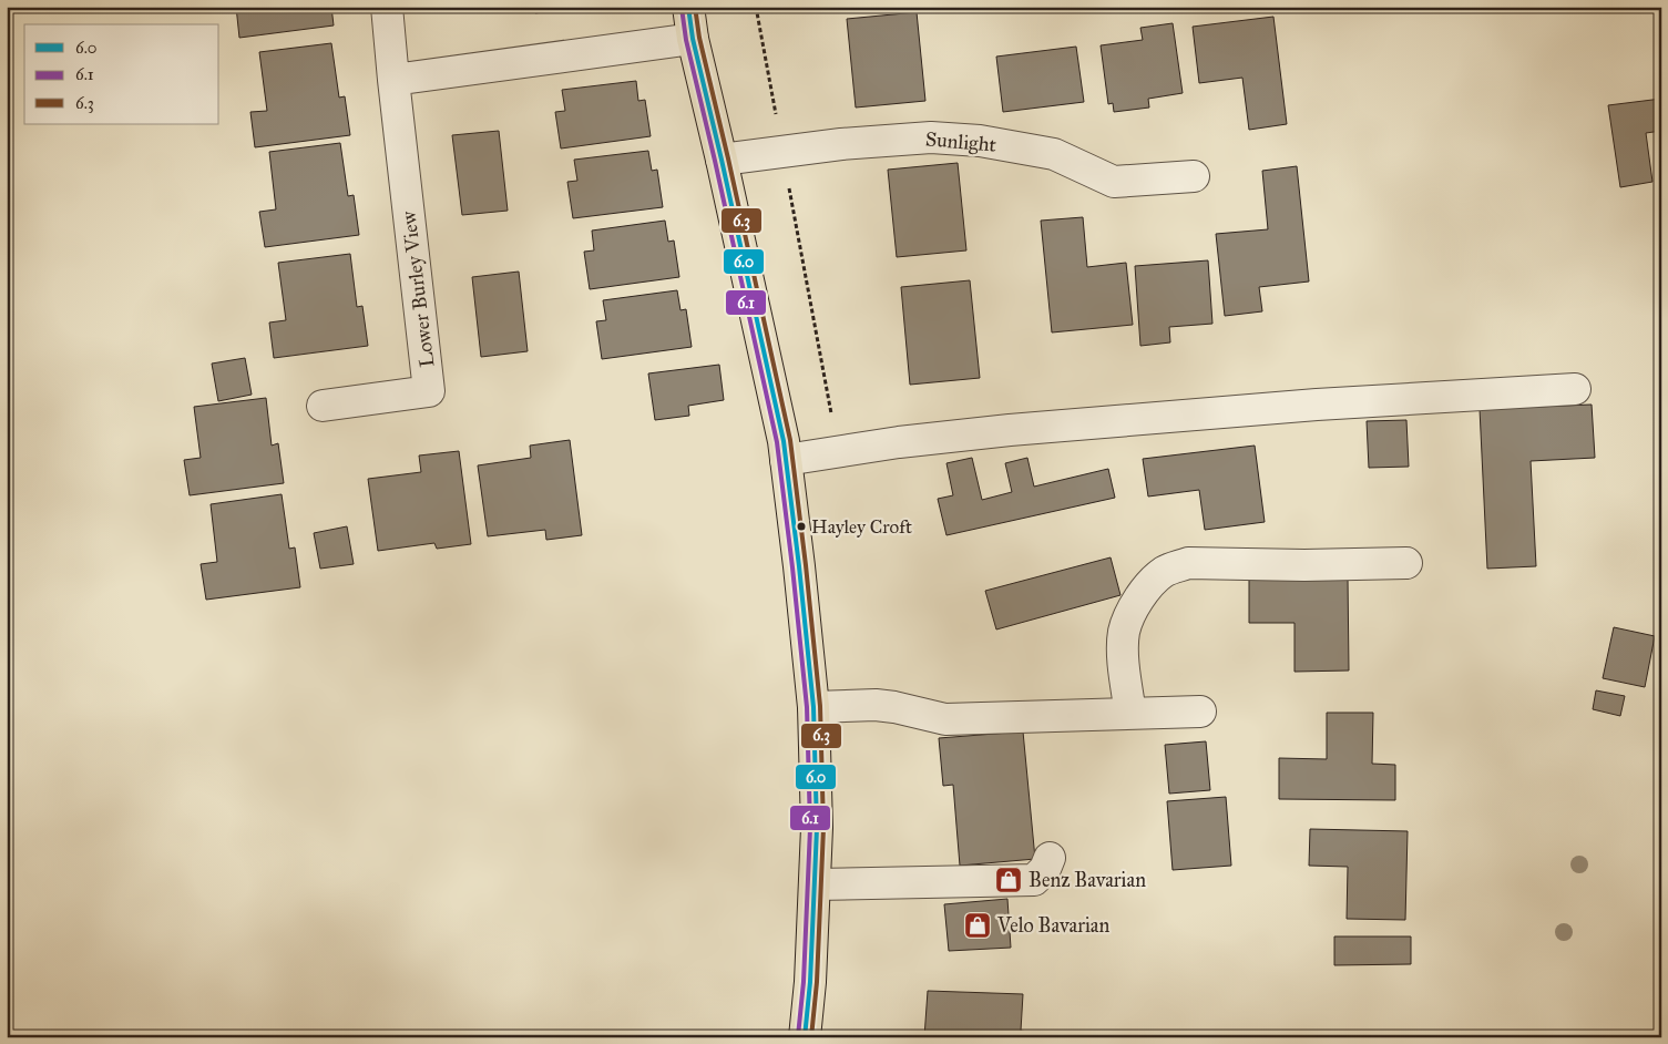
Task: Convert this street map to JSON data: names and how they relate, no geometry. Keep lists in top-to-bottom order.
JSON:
{
  "streets": {
    "street": ["Sunlight", "Lower Burley View"]
  },
  "places": {
    "other": ["Hayley Croft"],
    "shop": ["Benz Bavarian", "Velo Bavarian"]
  },
  "lines": ["transit line 6.0", "transit line 6.3", "transit line 6.1"],
  "legend": ["6.0", "6.1", "6.3"]
}
